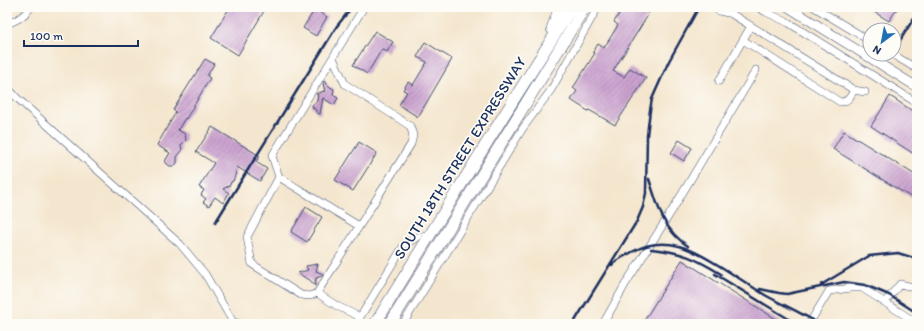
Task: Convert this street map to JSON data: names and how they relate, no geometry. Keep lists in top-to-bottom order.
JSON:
{
  "streets": {
    "highway": ["SOUTH 18TH STREET EXPRESSWAY"]
  },
  "scale_bar": "100 m",
  "north": "bottom left"
}
